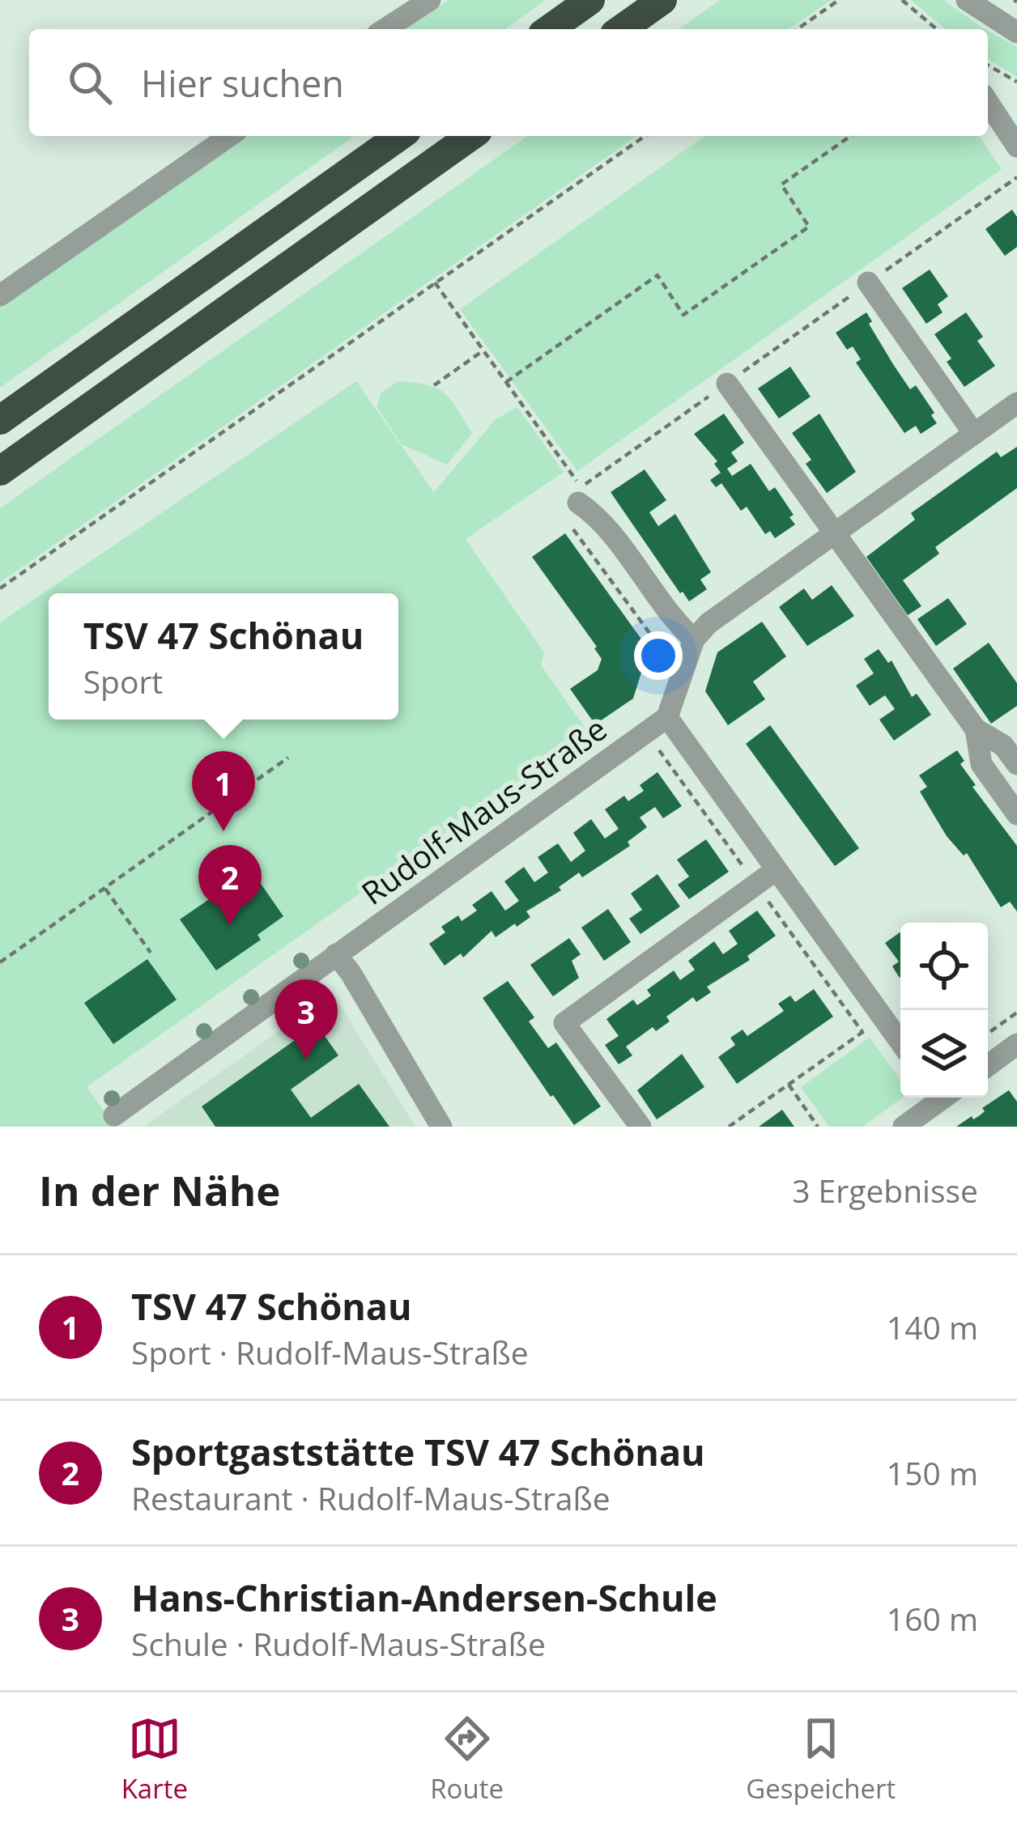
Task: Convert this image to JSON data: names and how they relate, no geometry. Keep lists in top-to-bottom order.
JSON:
{
  "streets": {
    "street": ["Rudolf-Maus-Straße"]
  },
  "page": {
    "search": "Hier suchen",
    "popup": ["TSV 47 Schönau", "Sport"],
    "pins": ["1", "2", "3"],
    "heading": ["In der Nähe", "3 Ergebnisse"],
    "list": [
      {
        "mark": "1",
        "name": "TSV 47 Schönau",
        "note": "Sport · Rudolf-Maus-Straße",
        "value": "140 m"
      },
      {
        "mark": "2",
        "name": "Sportgaststätte TSV 47 Schönau",
        "note": "Restaurant · Rudolf-Maus-Straße",
        "value": "150 m"
      },
      {
        "mark": "3",
        "name": "Hans-Christian-Andersen-Schule",
        "note": "Schule · Rudolf-Maus-Straße",
        "value": "160 m"
      }
    ],
    "nav": ["Karte", "Route", "Gespeichert"]
  }
}
